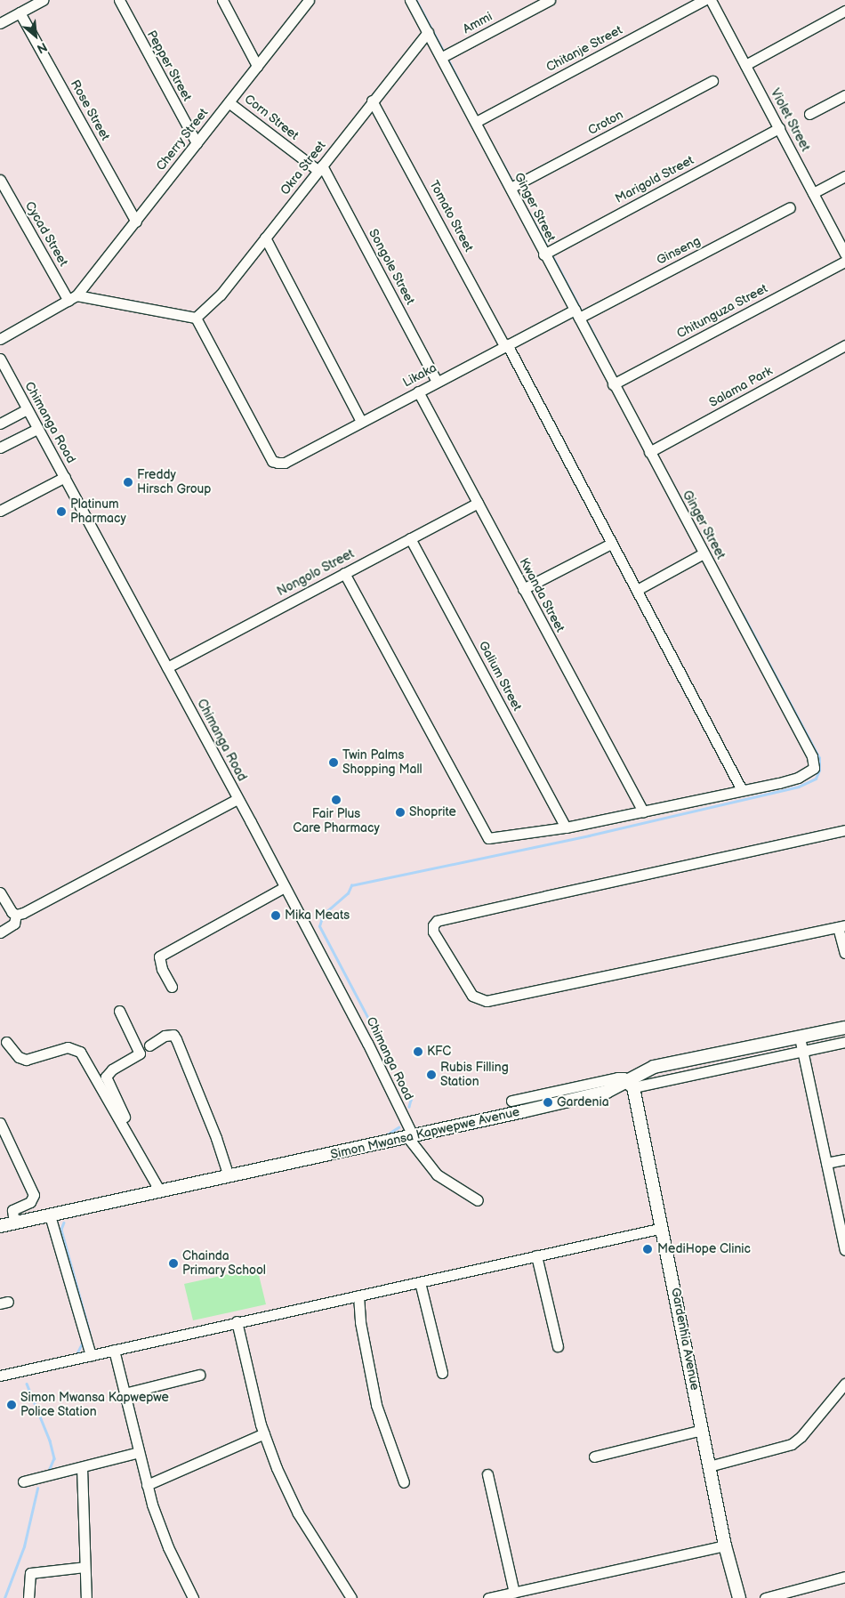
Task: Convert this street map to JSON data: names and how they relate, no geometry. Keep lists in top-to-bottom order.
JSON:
{
  "streets": {
    "main road": ["Simon Mwansa Kapwepwe Avenue", "Gardenhia Avenue"],
    "street": [
      "Ammi",
      "Chitanje Street",
      "Pepper Street",
      "Rose Street",
      "Corn Street",
      "Violet Street",
      "Croton",
      "Cherry Street",
      "Okra Street",
      "Marigold Street",
      "Ginger Street",
      "Tomato Street",
      "Cycad Street",
      "Ginseng",
      "Songole Street",
      "Chitunguza Street",
      "Likaka",
      "Salama Park",
      "Chimanga Road",
      "Nongolo Street",
      "Kwanda Street",
      "Galium Street"
    ]
  },
  "crossings": [
    ["Ammi", "Ginger Street"],
    ["Chitanje Street", "Ginger Street"],
    ["Pepper Street", "Cherry Street"],
    ["Rose Street", "Cherry Street"],
    ["Corn Street", "Cherry Street"],
    ["Corn Street", "Okra Street"],
    ["Corn Street", "Songole Street"],
    ["Violet Street", "Marigold Street"],
    ["Croton", "Ginger Street"],
    ["Cherry Street", "Cycad Street"],
    ["Okra Street", "Ginger Street"],
    ["Okra Street", "Tomato Street"],
    ["Okra Street", "Songole Street"],
    ["Okra Street", "Likaka"],
    ["Marigold Street", "Ginger Street"],
    ["Ginger Street", "Tomato Street"],
    ["Ginger Street", "Ginseng"],
    ["Ginger Street", "Chitunguza Street"],
    ["Ginger Street", "Likaka"],
    ["Ginger Street", "Salama Park"],
    ["Ginger Street", "Nongolo Street"],
    ["Ginger Street", "Kwanda Street"],
    ["Ginger Street", "Galium Street"],
    ["Tomato Street", "Likaka"],
    ["Ginseng", "Likaka"],
    ["Songole Street", "Likaka"],
    ["Likaka", "Kwanda Street"],
    ["Chimanga Road", "Nongolo Street"],
    ["Chimanga Road", "Simon Mwansa Kapwepwe Avenue"],
    ["Nongolo Street", "Kwanda Street"],
    ["Nongolo Street", "Galium Street"],
    ["Simon Mwansa Kapwepwe Avenue", "Gardenhia Avenue"]
  ],
  "places": [
    "Freddy Hirsch Group",
    "Platinum Pharmacy",
    "Twin Palms Shopping Mall",
    "Fair Plus Care Pharmacy",
    "Shoprite",
    "Mika Meats",
    "KFC",
    "Rubis Filling Station",
    "Gardenia",
    "MediHope Clinic",
    "Chainda Primary School",
    "Simon Mwansa Kapwepwe Police Station"
  ],
  "north": "bottom right"
}
